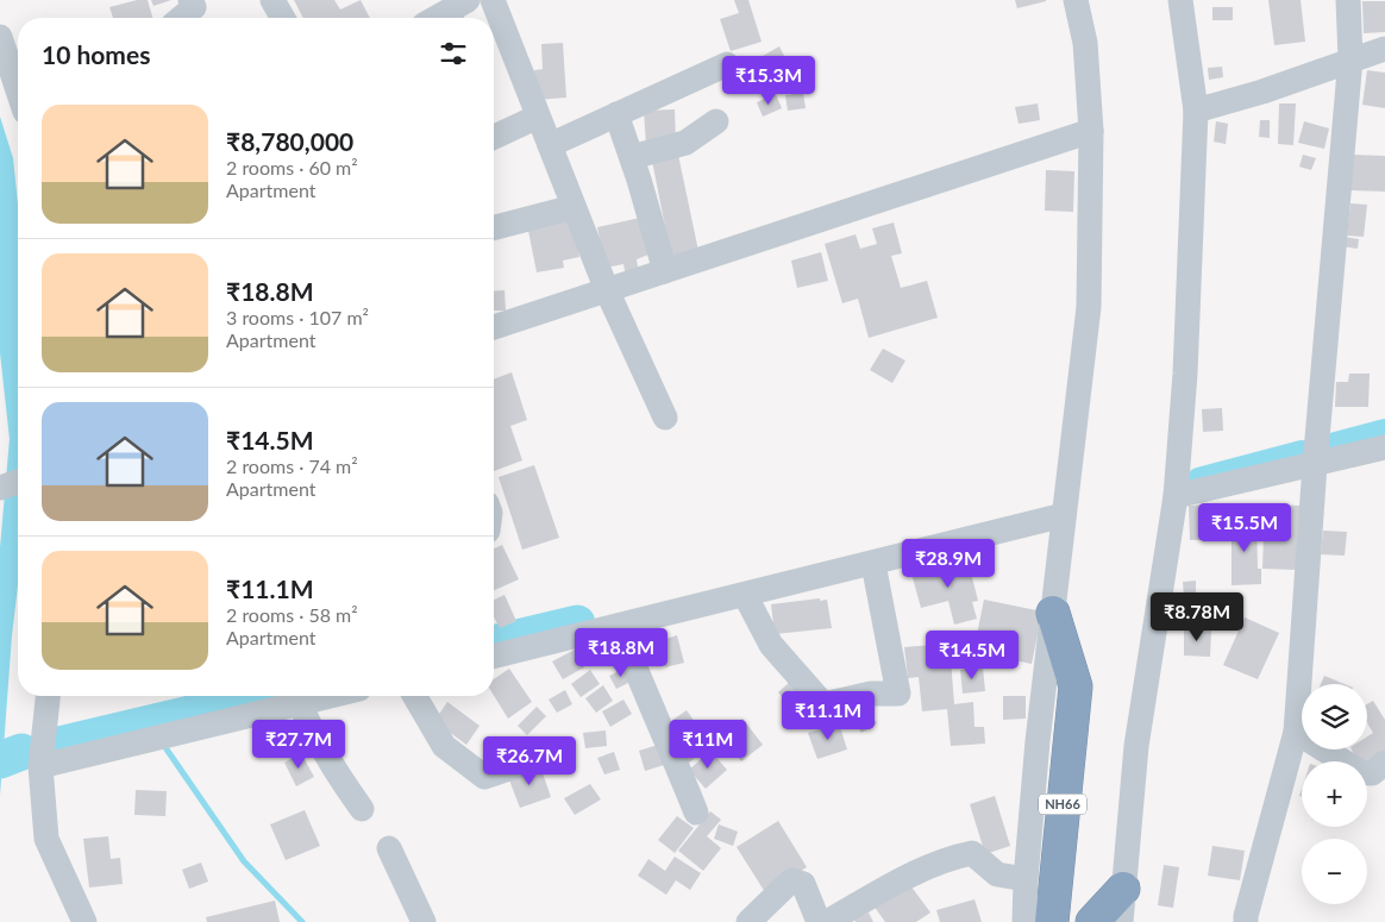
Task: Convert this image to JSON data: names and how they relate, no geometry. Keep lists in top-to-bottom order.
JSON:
{
  "streets": {
    "highway": ["NH66"]
  },
  "page": {
    "heading": "10 homes",
    "price": [
      "₹15.3M",
      "₹15.5M",
      "₹28.9M",
      "₹8.78M",
      "₹18.8M",
      "₹14.5M",
      "₹11.1M",
      "₹27.7M",
      "₹11M",
      "₹26.7M"
    ],
    "list": [
      {
        "name": "₹8,780,000",
        "note": "2 rooms · 60 m² · Apartment"
      },
      {
        "name": "₹18.8M",
        "note": "3 rooms · 107 m² · Apartment"
      },
      {
        "name": "₹14.5M",
        "note": "2 rooms · 74 m² · Apartment"
      },
      {
        "name": "₹11.1M",
        "note": "2 rooms · 58 m² · Apartment"
      }
    ],
    "map_buttons": ["+", "−"]
  }
}
